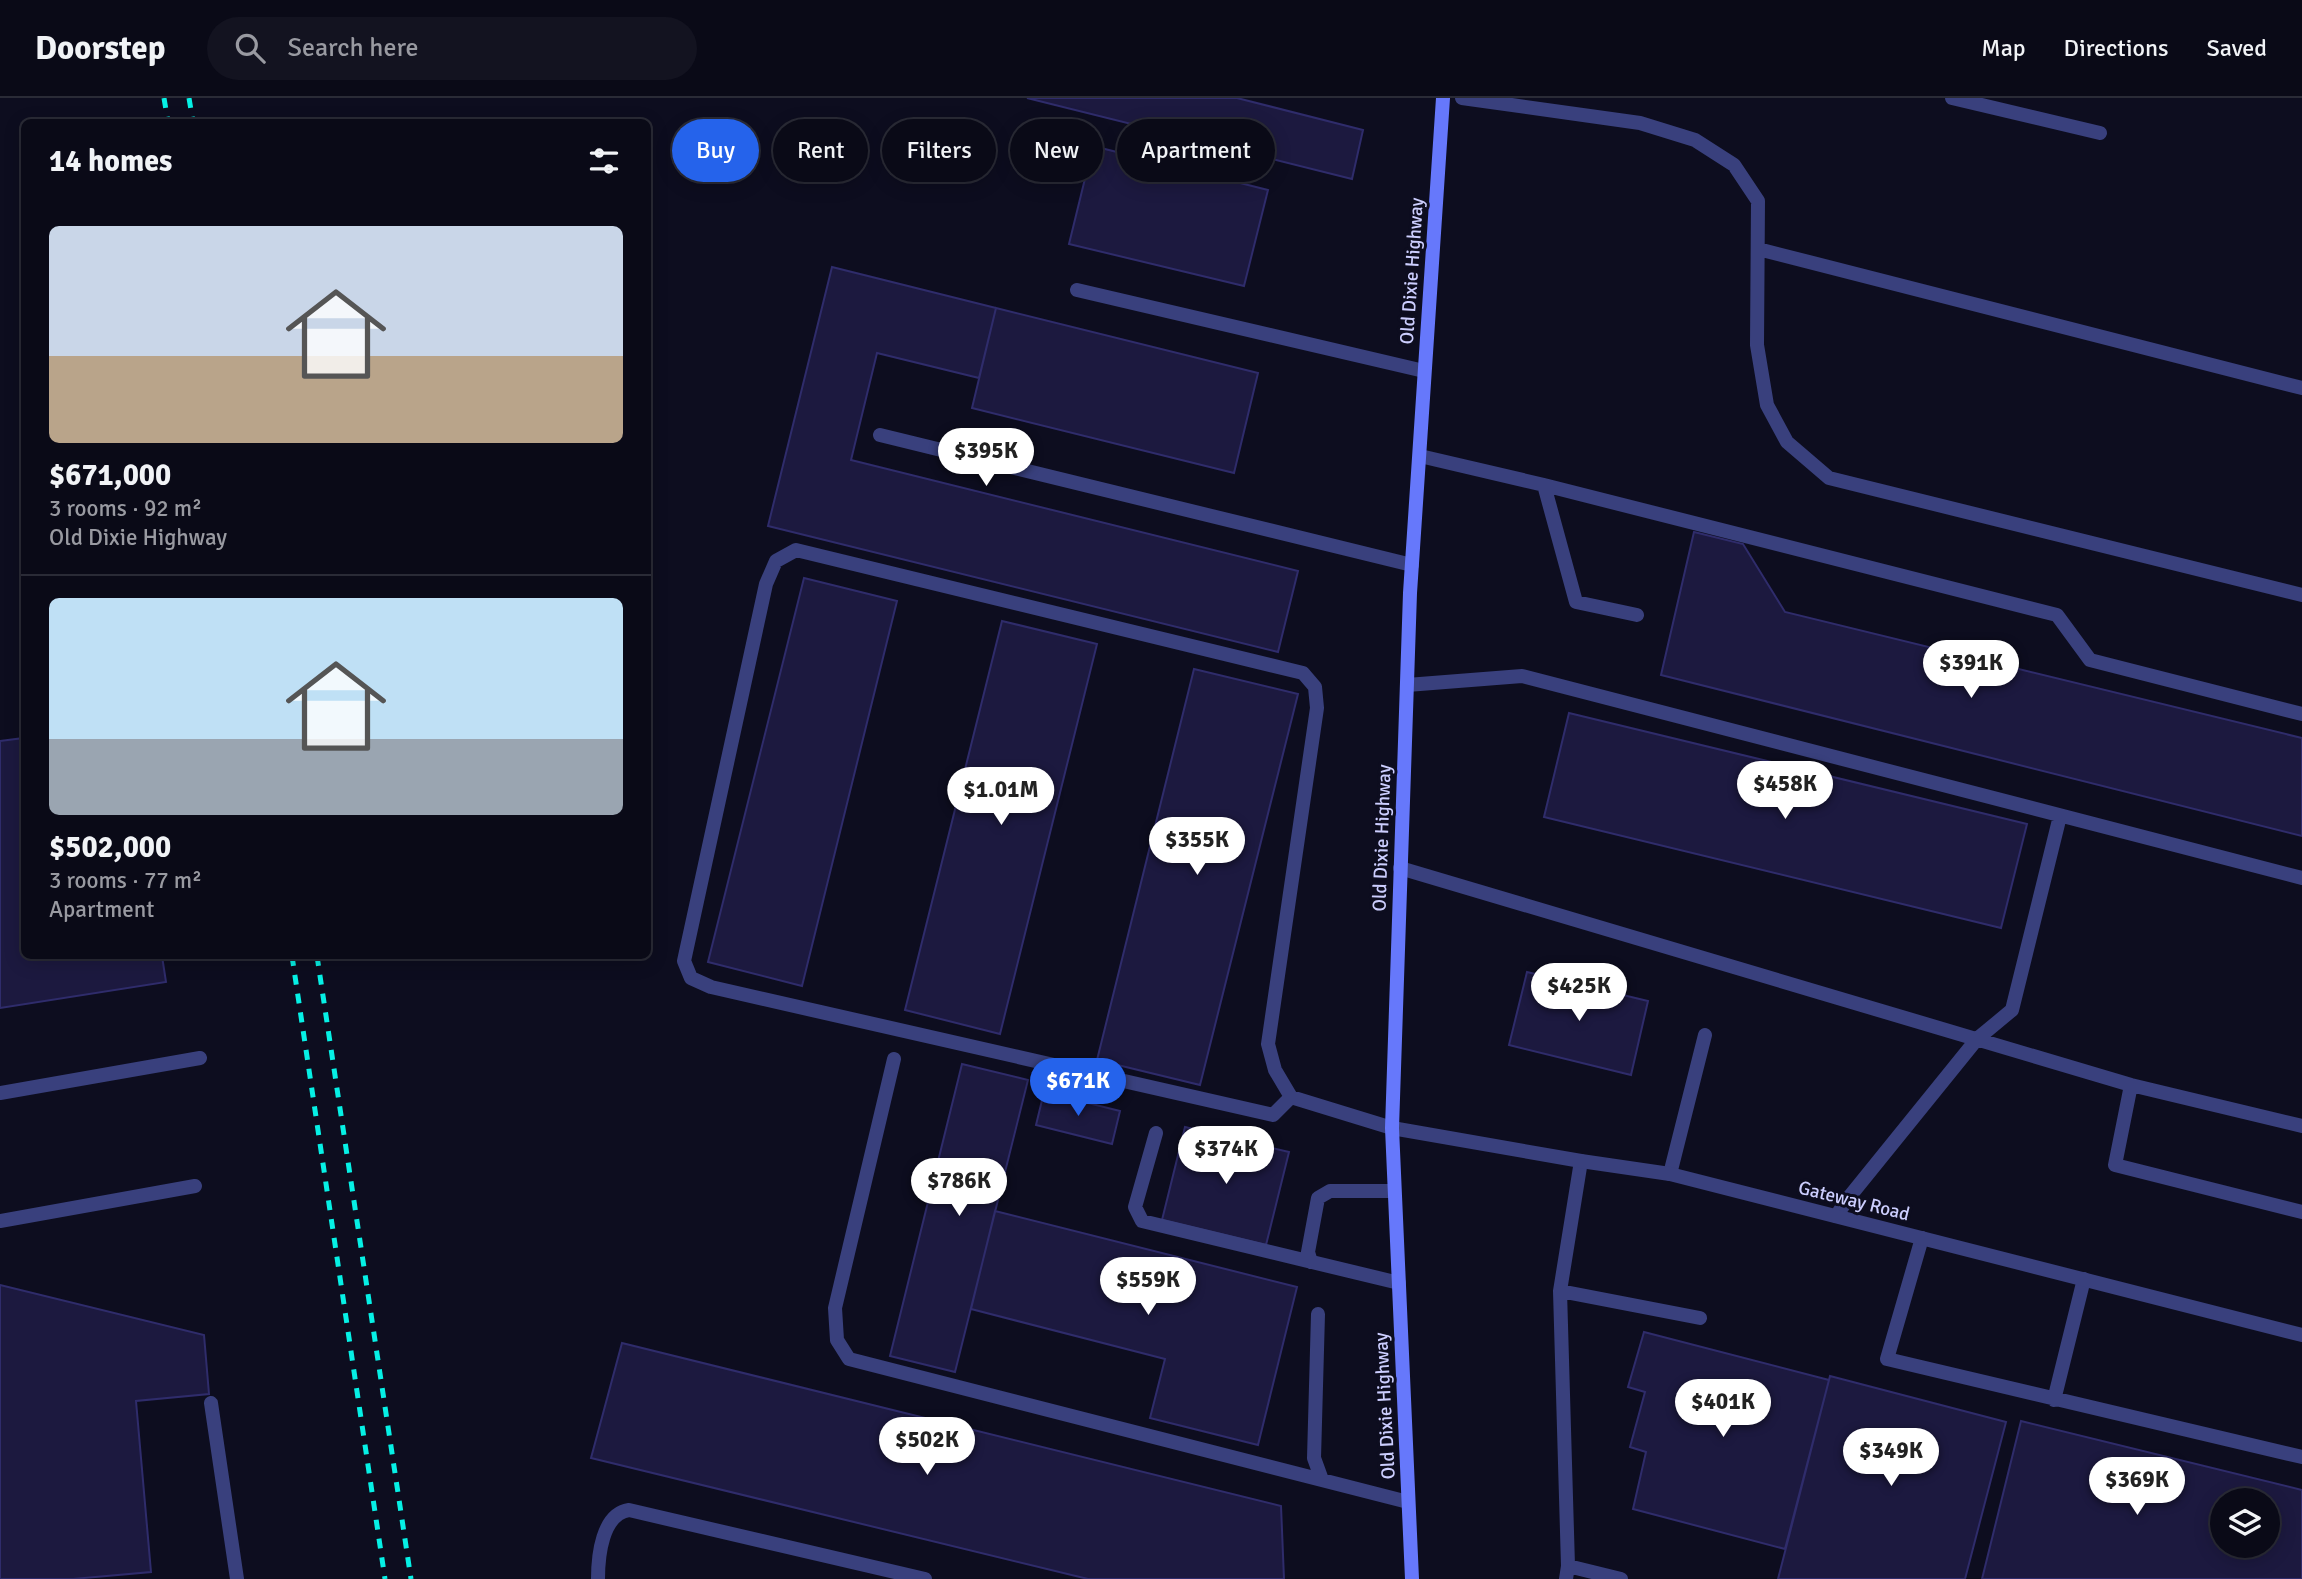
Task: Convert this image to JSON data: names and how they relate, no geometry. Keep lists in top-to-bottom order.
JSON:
{
  "streets": {
    "street": ["Old Dixie Highway", "Gateway Road"]
  },
  "crossings": [
    ["Old Dixie Highway", "Gateway Road"]
  ],
  "page": {
    "header": "Doorstep",
    "search": "Search here",
    "nav": ["Map", "Directions", "Saved"],
    "chip": [
      "Buy",
      "Rent",
      "Filters",
      "New",
      "Apartment"
    ],
    "heading": "14 homes",
    "list": [
      {
        "name": "$671,000",
        "note": "3 rooms · 92 m² · Old Dixie Highway"
      },
      {
        "name": "$502,000",
        "note": "3 rooms · 77 m² · Apartment"
      }
    ],
    "price": [
      "$395K",
      "$391K",
      "$458K",
      "$1.01M",
      "$355K",
      "$425K",
      "$671K",
      "$374K",
      "$786K",
      "$559K",
      "$401K",
      "$502K",
      "$349K",
      "$369K"
    ]
  }
}
